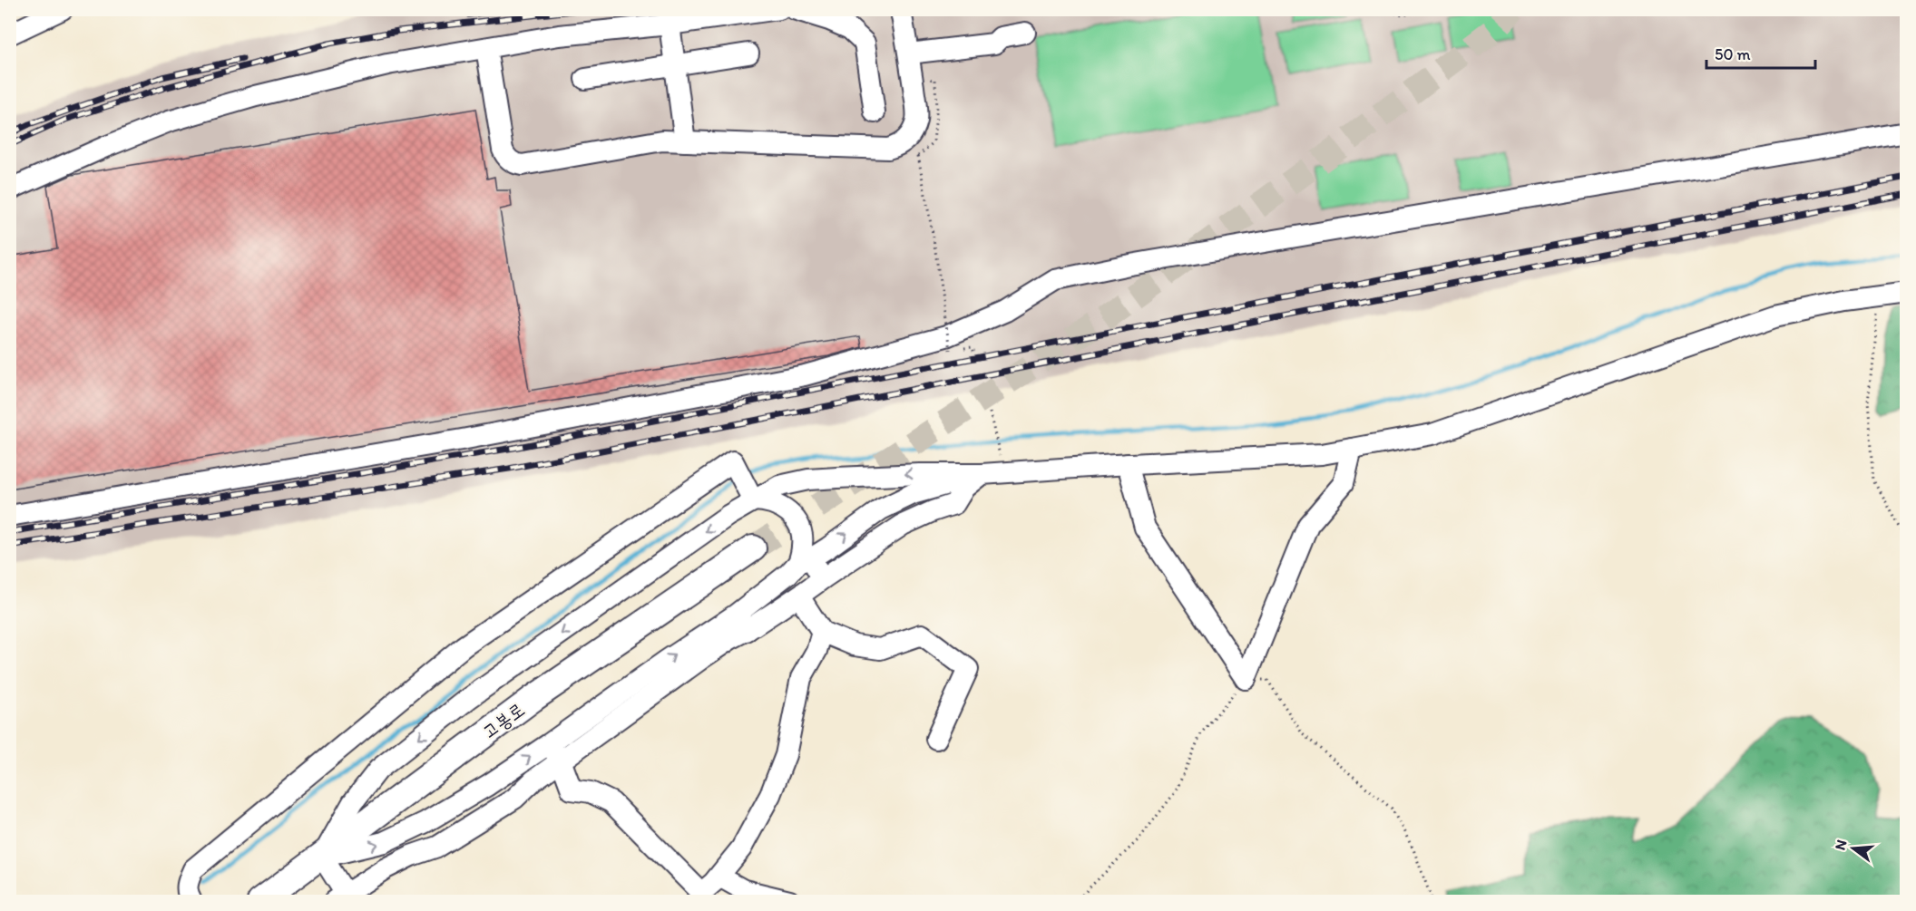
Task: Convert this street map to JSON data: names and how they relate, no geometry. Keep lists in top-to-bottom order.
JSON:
{
  "streets": {
    "main road": ["고봉로"]
  },
  "scale_bar": "50 m",
  "north": "left"
}
